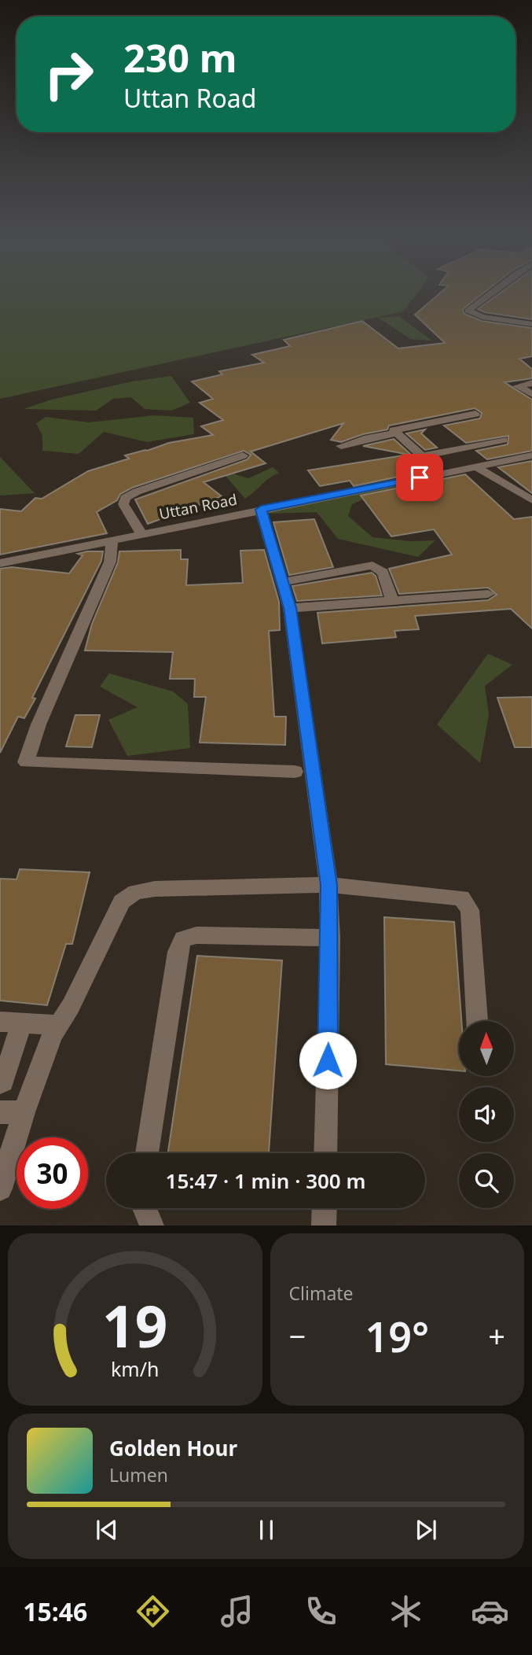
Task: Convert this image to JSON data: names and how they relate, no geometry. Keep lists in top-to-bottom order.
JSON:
{
  "streets": {
    "street": ["Uttan Road"]
  },
  "north": "top",
  "page": {
    "turn": ["230 m", "Uttan Road"],
    "limit": "30",
    "trip": "15:47 · 1 min · 300 m",
    "tile": "Climate",
    "heat": ["−", "19°", "+"],
    "song": ["Golden Hour", "Lumen"],
    "tabs": "15:46",
    "gauge": ["19", "km/h"]
  }
}
